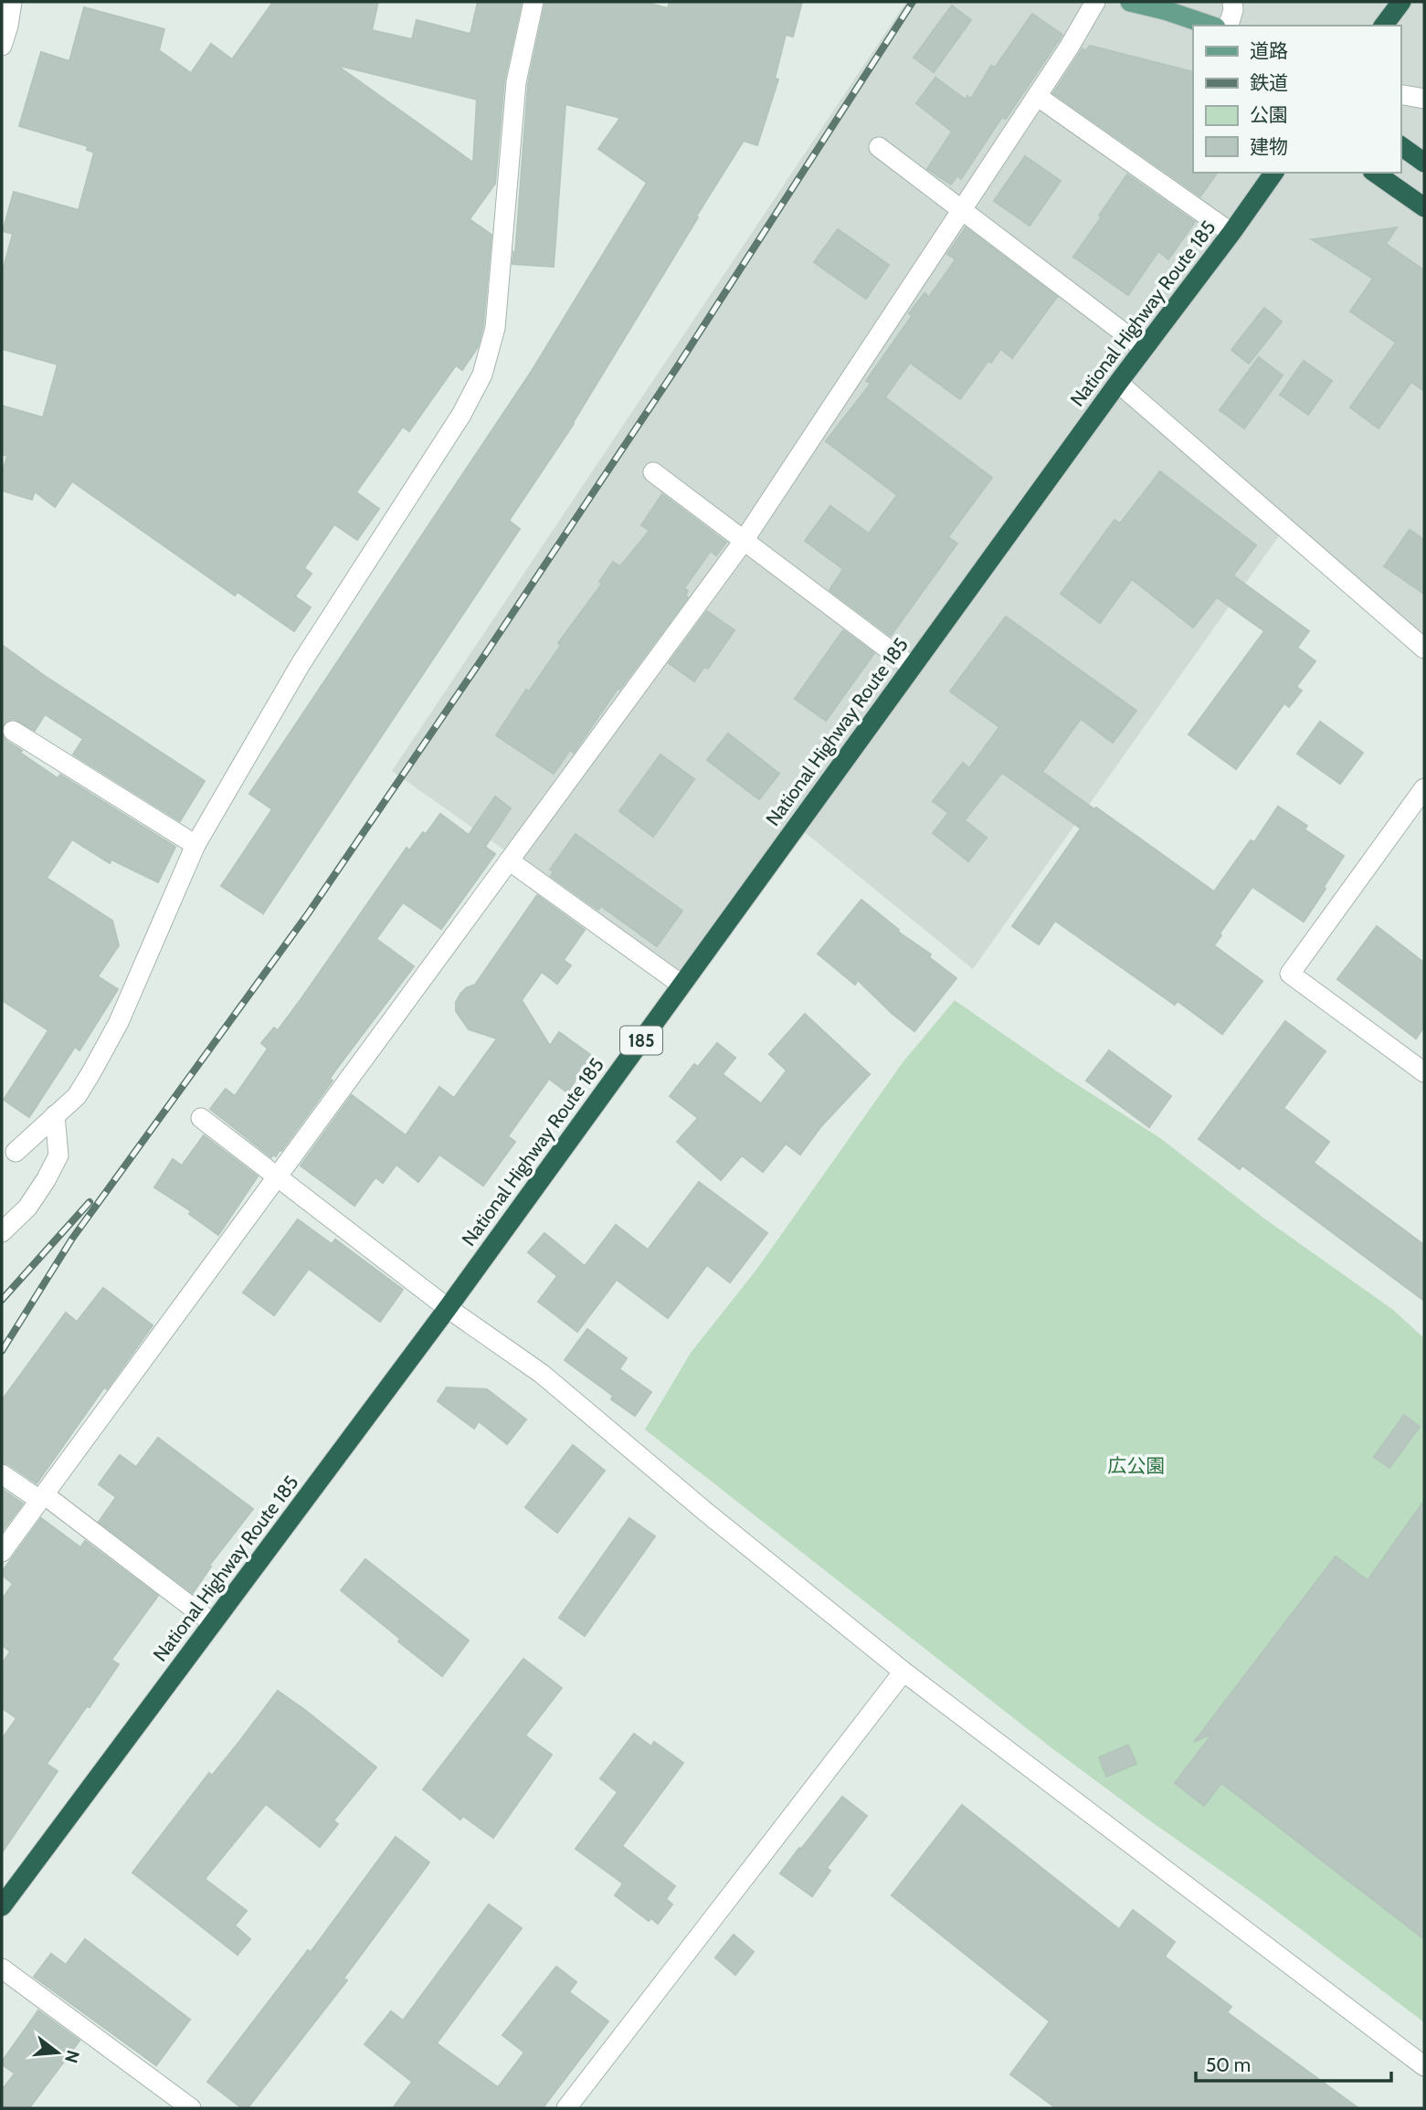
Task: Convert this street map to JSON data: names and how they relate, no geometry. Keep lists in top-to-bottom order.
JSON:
{
  "streets": {
    "highway": ["National Highway Route 185", "185"]
  },
  "parks": ["広公園"],
  "legend": [
    "道路",
    "鉄道",
    "公園",
    "建物"
  ],
  "scale_bar": "50 m",
  "north": "right"
}
